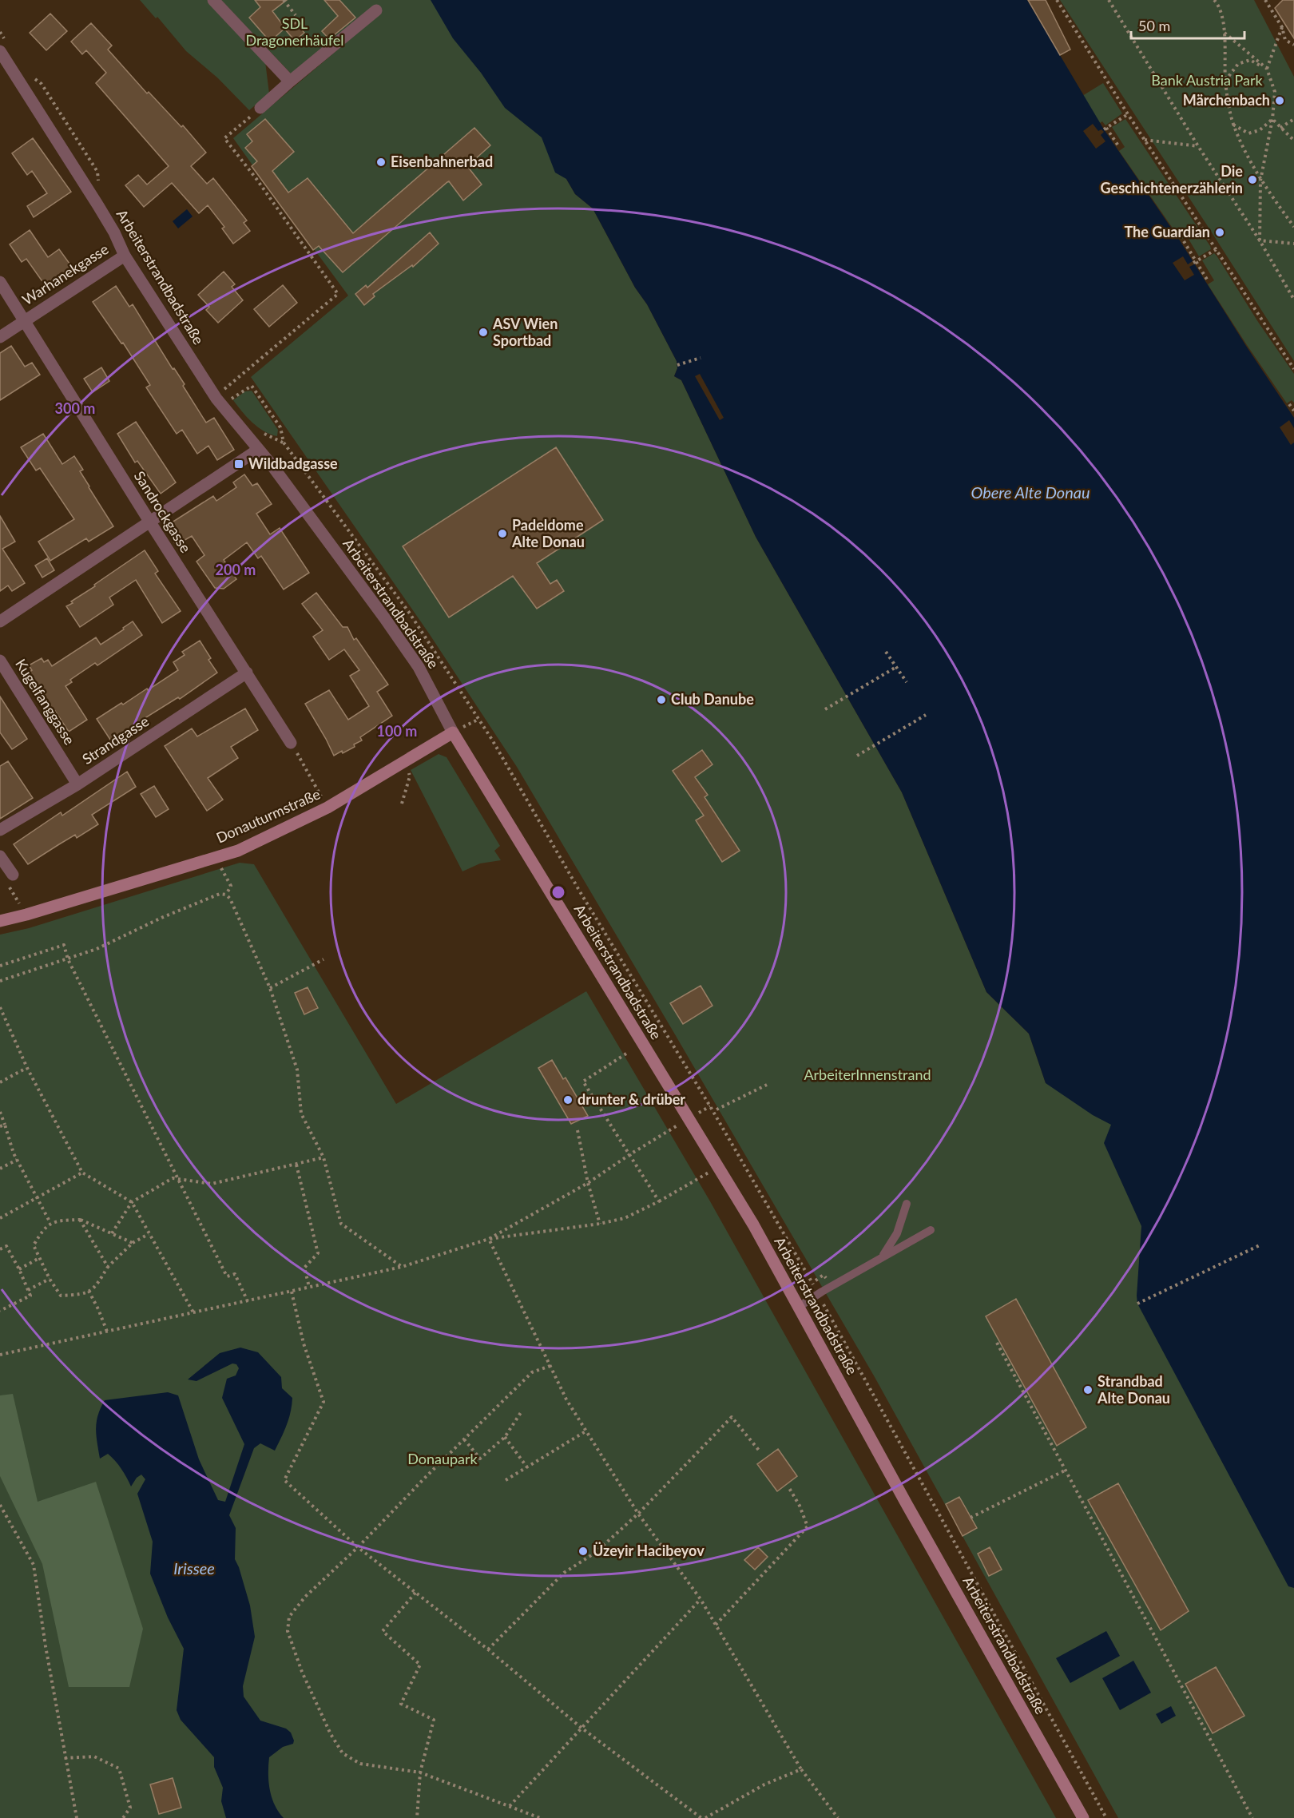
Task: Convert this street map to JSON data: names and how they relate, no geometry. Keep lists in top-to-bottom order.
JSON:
{
  "streets": {
    "main road": ["Arbeiterstrandbadstraße", "Donauturmstraße"],
    "street": [
      "Warhanekgasse",
      "Sandrockgasse",
      "Kugelfanggasse",
      "Strandgasse"
    ]
  },
  "crossings": [
    ["Warhanekgasse", "Arbeiterstrandbadstraße"],
    ["Warhanekgasse", "Sandrockgasse"],
    ["Arbeiterstrandbadstraße", "Donauturmstraße"],
    ["Sandrockgasse", "Strandgasse"],
    ["Kugelfanggasse", "Strandgasse"]
  ],
  "water": ["Obere Alte Donau", "Irissee"],
  "parks": [
    "SDL Dragonerhäufel",
    "Bank Austria Park",
    "ArbeiterInnenstrand",
    "Donaupark"
  ],
  "places": {
    "other": [
      "Märchenbach",
      "Eisenbahnerbad",
      "Die Geschichtenerzählerin",
      "The Guardian",
      "ASV Wien Sportbad",
      "Padeldome Alte Donau",
      "Club Danube",
      "drunter & drüber",
      "Strandbad Alte Donau",
      "Üzeyir Hacibeyov"
    ],
    "transit": ["Wildbadgasse"]
  },
  "scale_bar": "50 m",
  "rings": ["300 m", "200 m", "100 m"]
}
